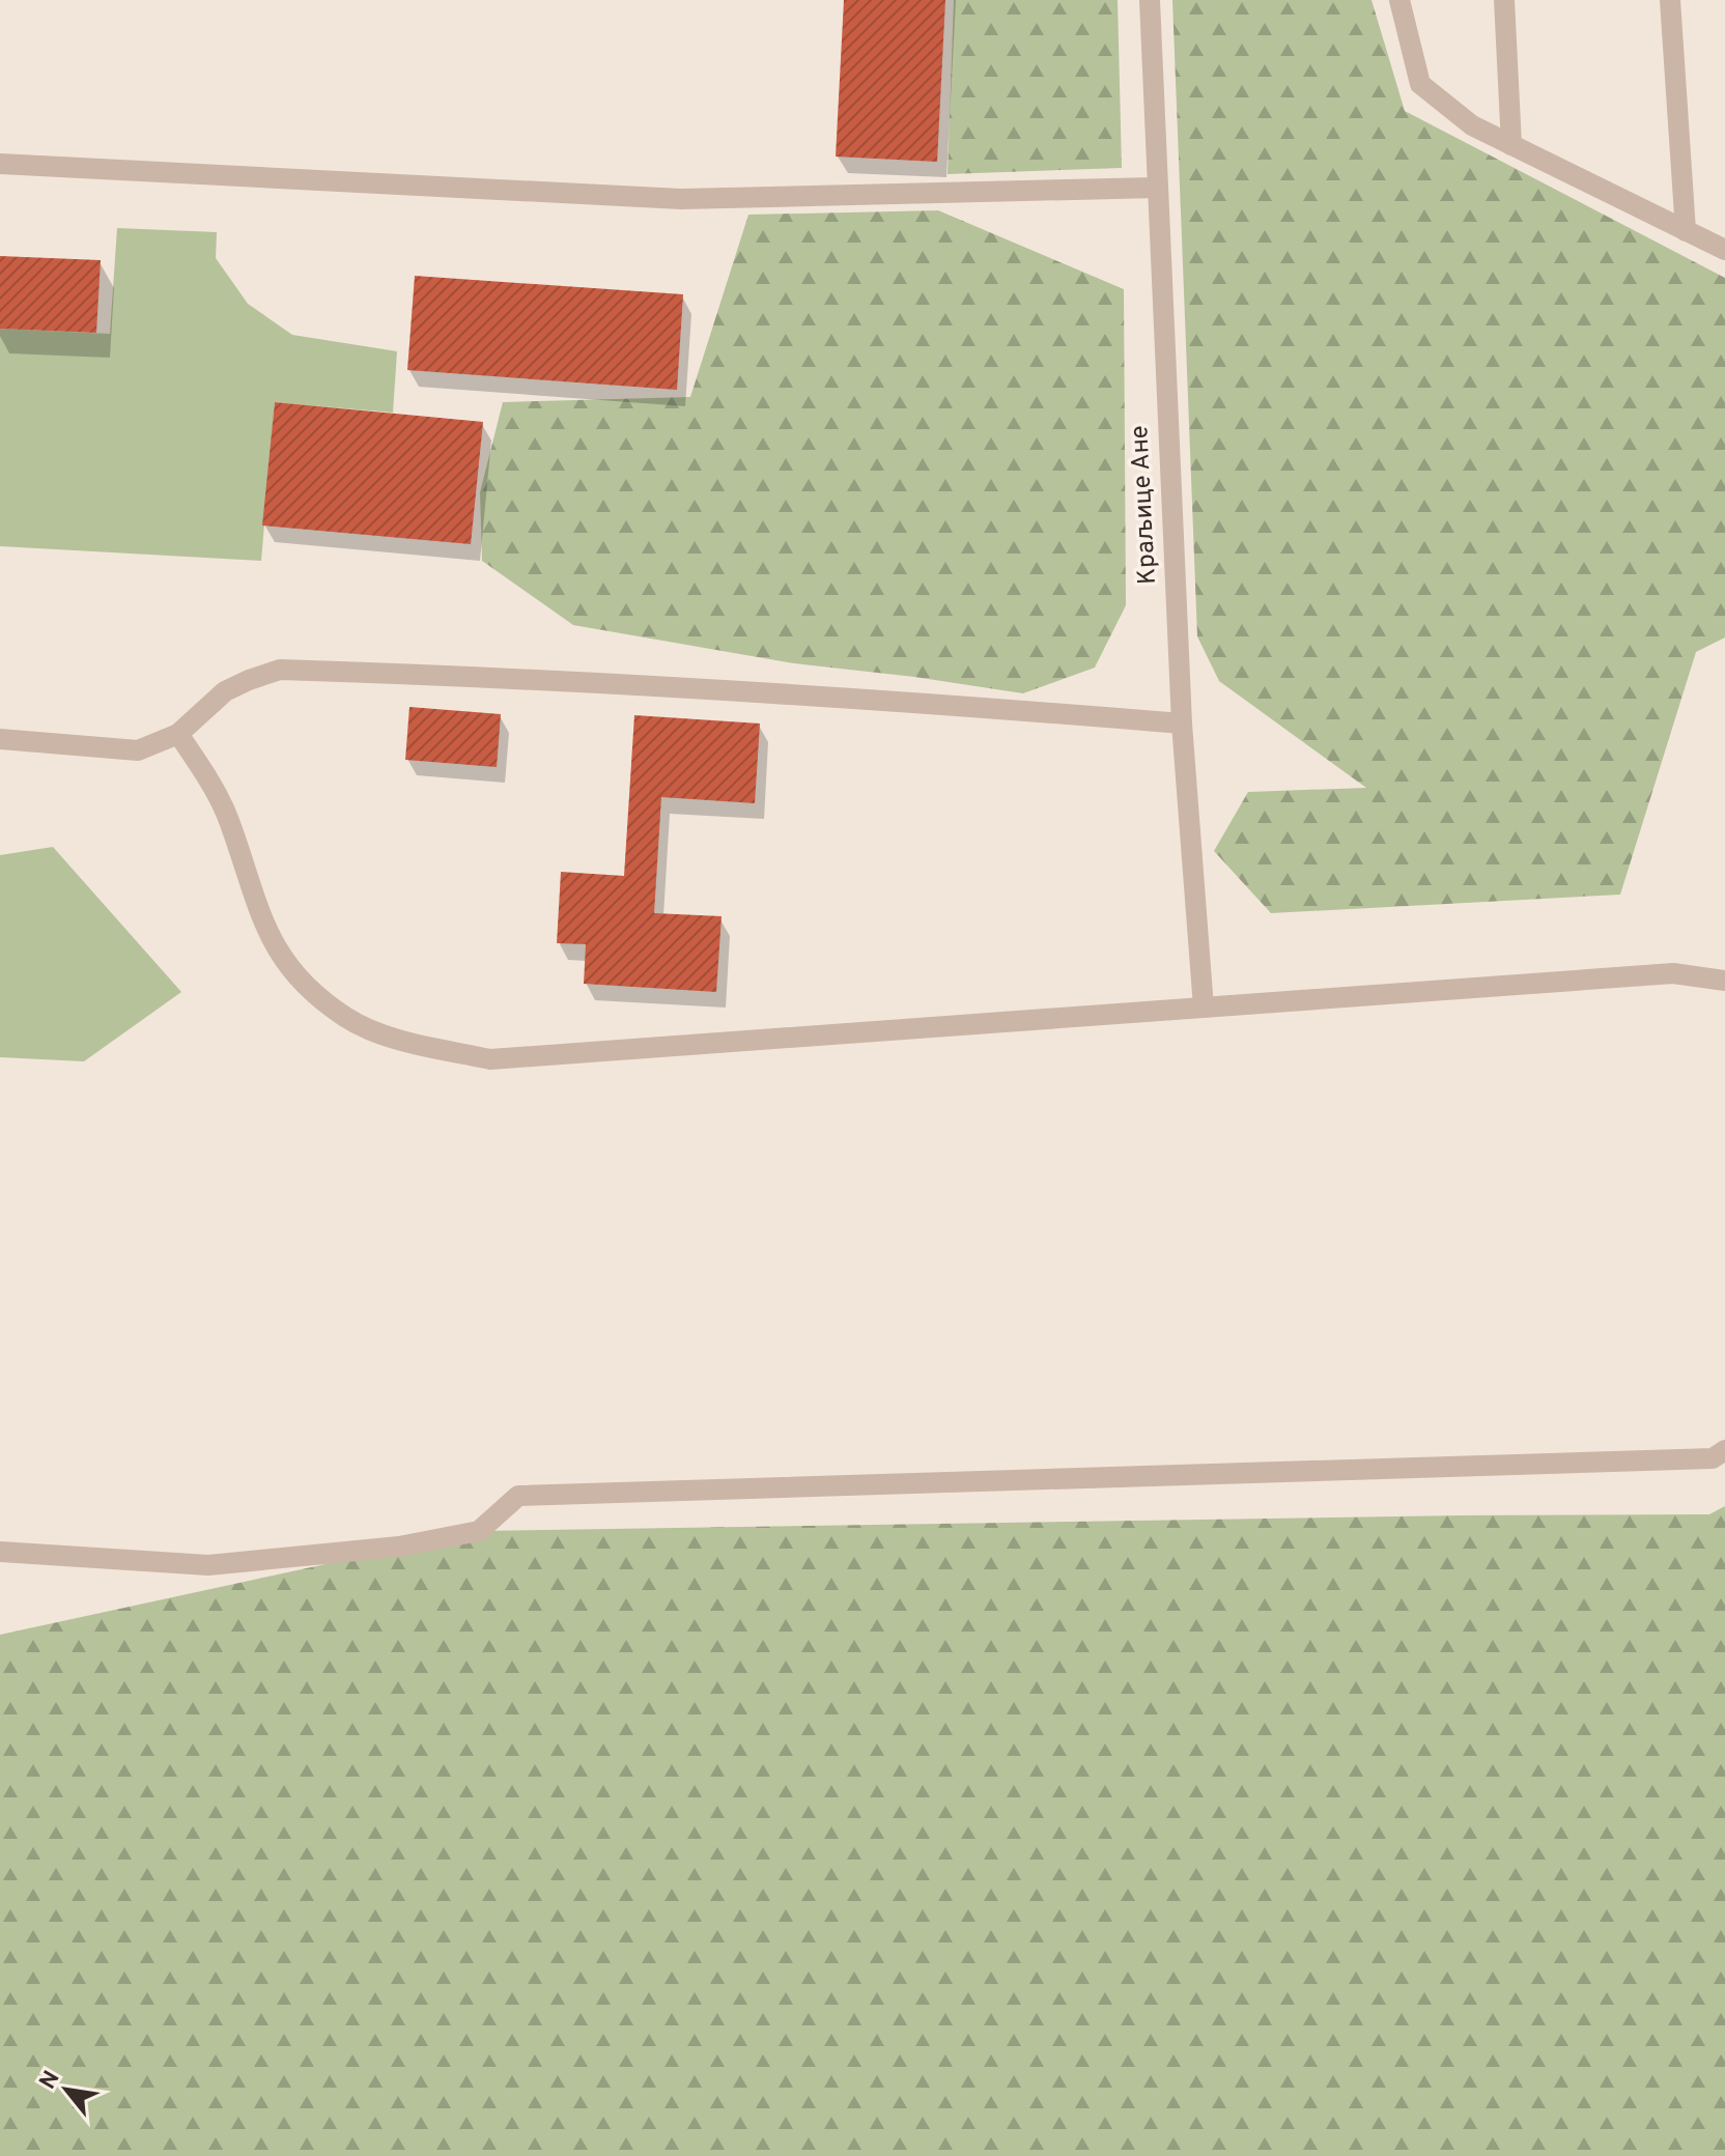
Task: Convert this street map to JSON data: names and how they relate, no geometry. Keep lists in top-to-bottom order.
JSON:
{
  "streets": {
    "lane": ["Краљице Ане"]
  },
  "north": "top left"
}
